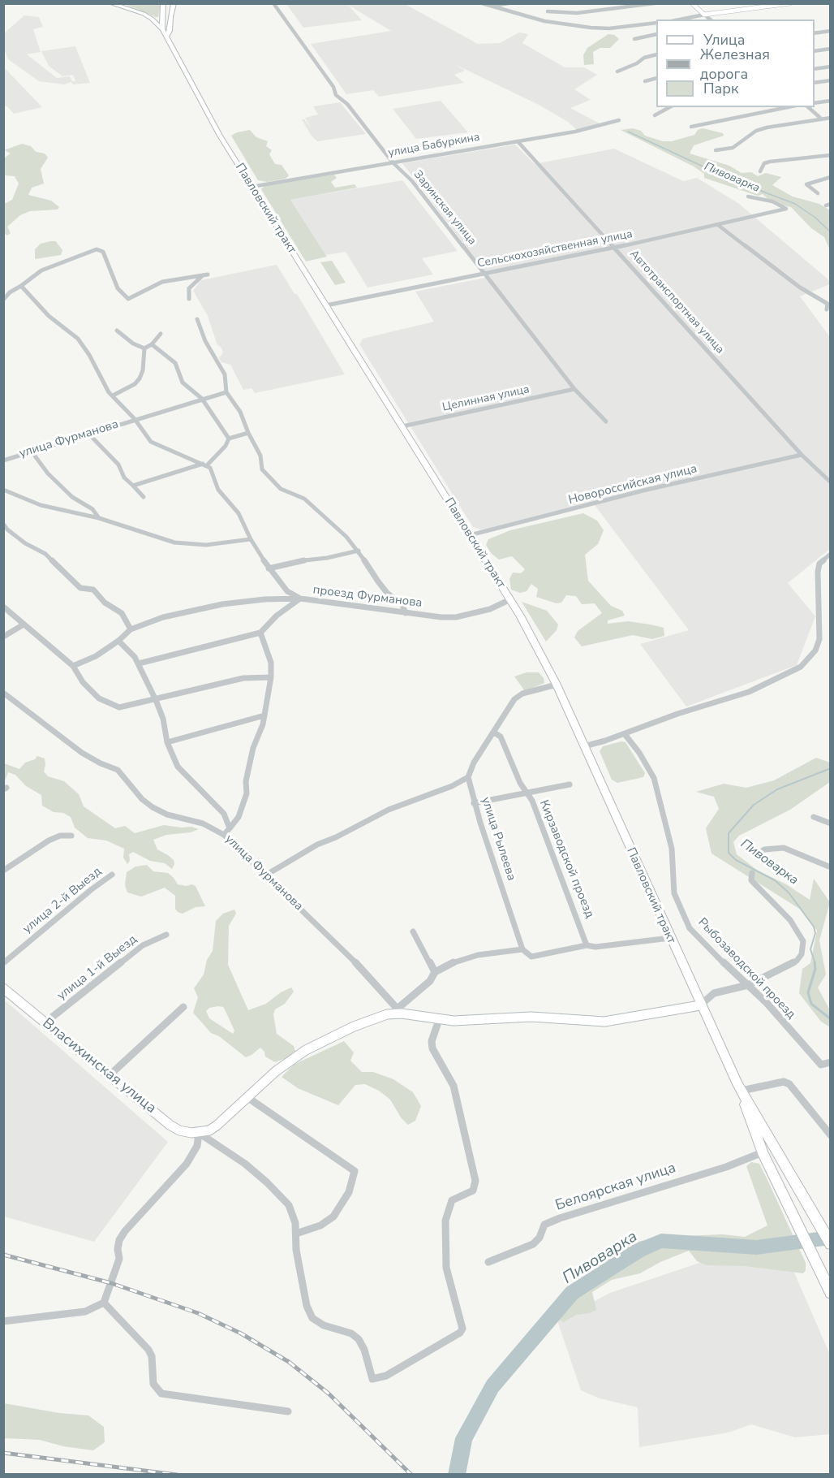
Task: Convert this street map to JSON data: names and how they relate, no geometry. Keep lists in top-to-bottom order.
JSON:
{
  "streets": {
    "main road": ["Павловский тракт"],
    "street": [
      "улица Бабуркина",
      "Заринская улица",
      "Сельскохозяйственная улица",
      "Автотранспортная улица",
      "Целинная улица",
      "улица Фурманова",
      "Новороссийская улица",
      "проезд Фурманова",
      "улица Рылеева",
      "Кирзаводской проезд",
      "улица 2-й Выезд",
      "улица 1-й Выезд",
      "Рыбозаводской проезд",
      "Власихинская улица",
      "Белоярская улица"
    ]
  },
  "crossings": [
    ["улица Бабуркина", "Заринская улица"],
    ["улица Бабуркина", "Павловский тракт"],
    ["улица Бабуркина", "Автотранспортная улица"],
    ["Заринская улица", "Сельскохозяйственная улица"],
    ["Заринская улица", "Целинная улица"],
    ["Павловский тракт", "Сельскохозяйственная улица"],
    ["Павловский тракт", "Целинная улица"],
    ["Павловский тракт", "Новороссийская улица"],
    ["Павловский тракт", "проезд Фурманова"],
    ["Павловский тракт", "Белоярская улица"],
    ["Сельскохозяйственная улица", "Автотранспортная улица"],
    ["Автотранспортная улица", "Новороссийская улица"],
    ["улица 1-й Выезд", "Власихинская улица"]
  ],
  "water": ["Пивоварка"],
  "legend": ["Улица", "Железная дорога", "Парк"]
}
